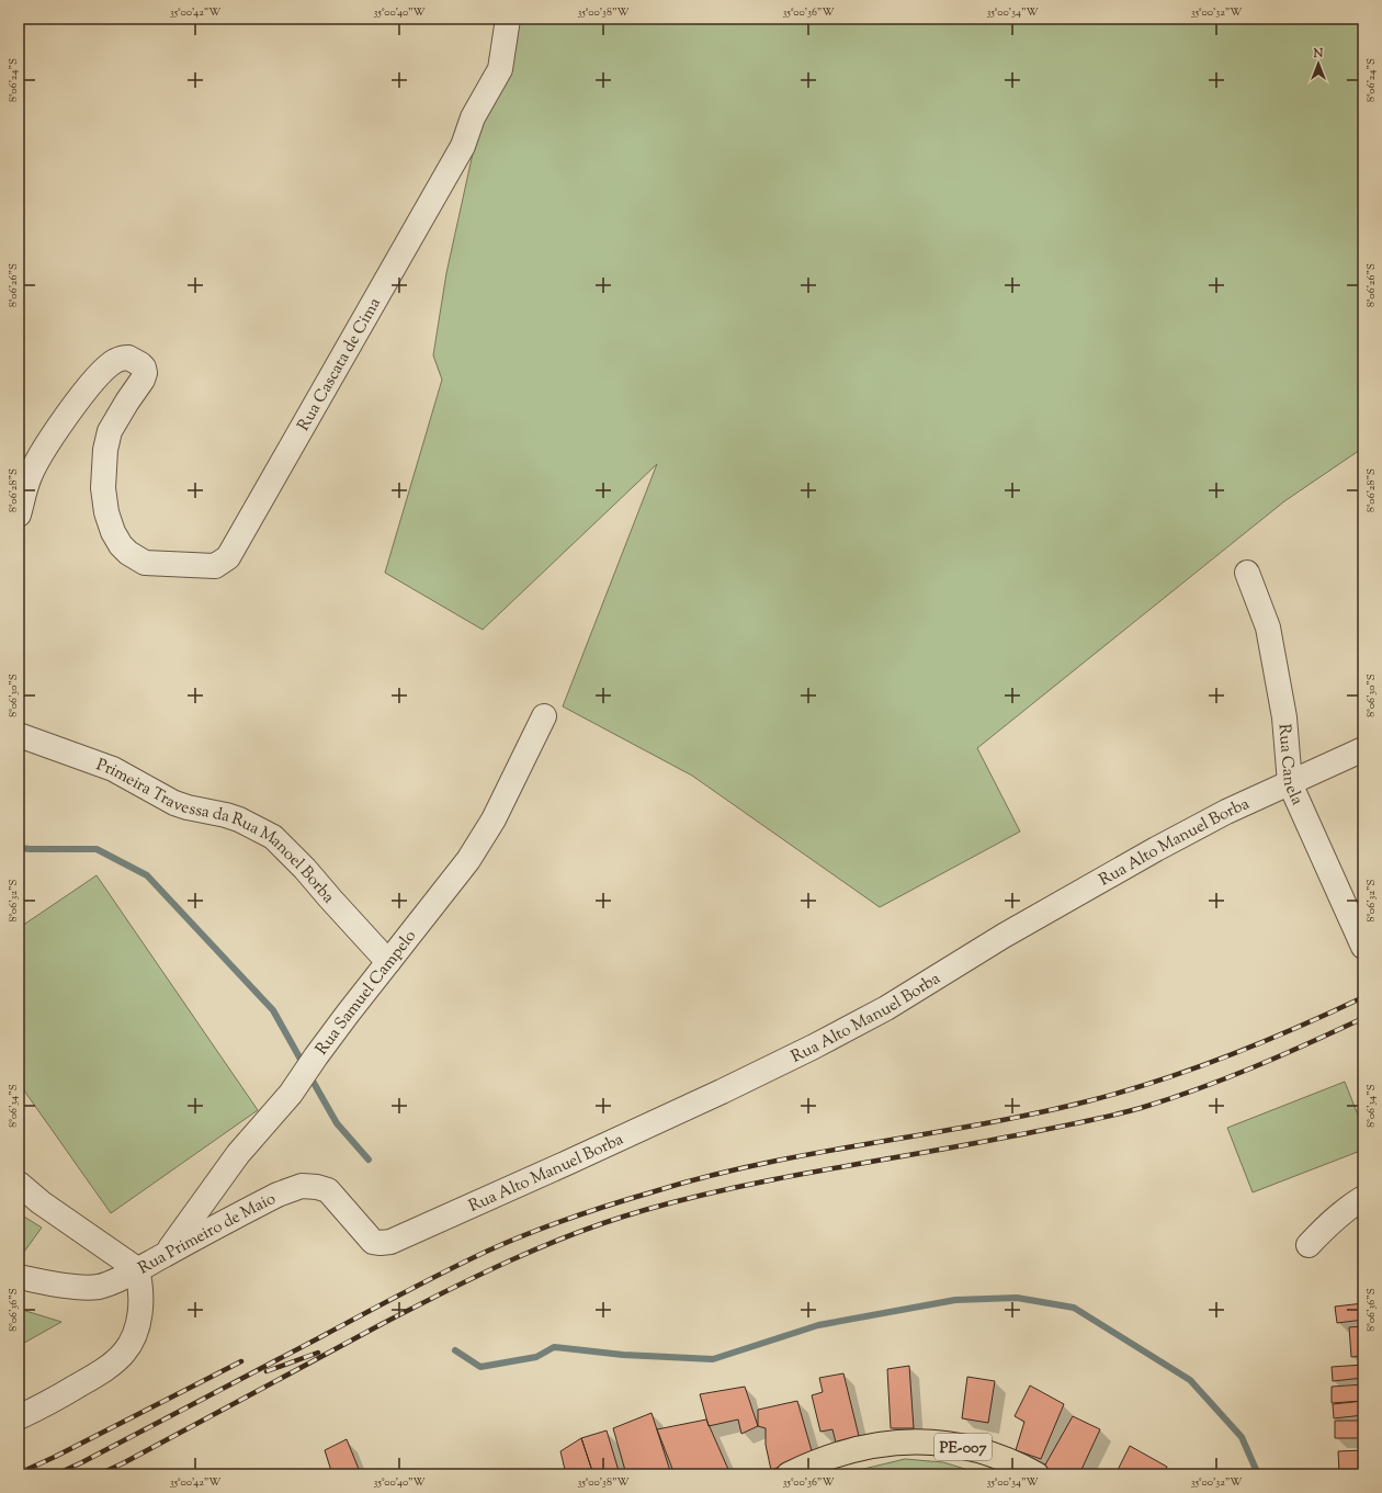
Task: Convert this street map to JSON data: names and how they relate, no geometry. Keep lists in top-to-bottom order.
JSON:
{
  "streets": {
    "main road": ["PE-007"],
    "street": [
      "Rua Cascata de Cima",
      "Rua Canela",
      "Primeira Travessa da Rua Manoel Borba",
      "Rua Alto Manuel Borba",
      "Rua Samuel Campelo",
      "Rua Primeiro de Maio"
    ]
  },
  "crossings": [
    ["Rua Canela", "Rua Alto Manuel Borba"],
    ["Primeira Travessa da Rua Manoel Borba", "Rua Samuel Campelo"],
    ["Rua Alto Manuel Borba", "Rua Primeiro de Maio"],
    ["Rua Samuel Campelo", "Rua Primeiro de Maio"]
  ],
  "north": "top",
  "coordinates": [
    "35°00'42\"W",
    "35°00'40\"W",
    "35°00'38\"W",
    "35°00'36\"W",
    "35°00'34\"W",
    "35°00'32\"W",
    "8°06'24\"S",
    "8°06'26\"S",
    "8°06'28\"S",
    "8°06'30\"S",
    "8°06'32\"S",
    "8°06'34\"S",
    "8°06'36\"S"
  ]
}
